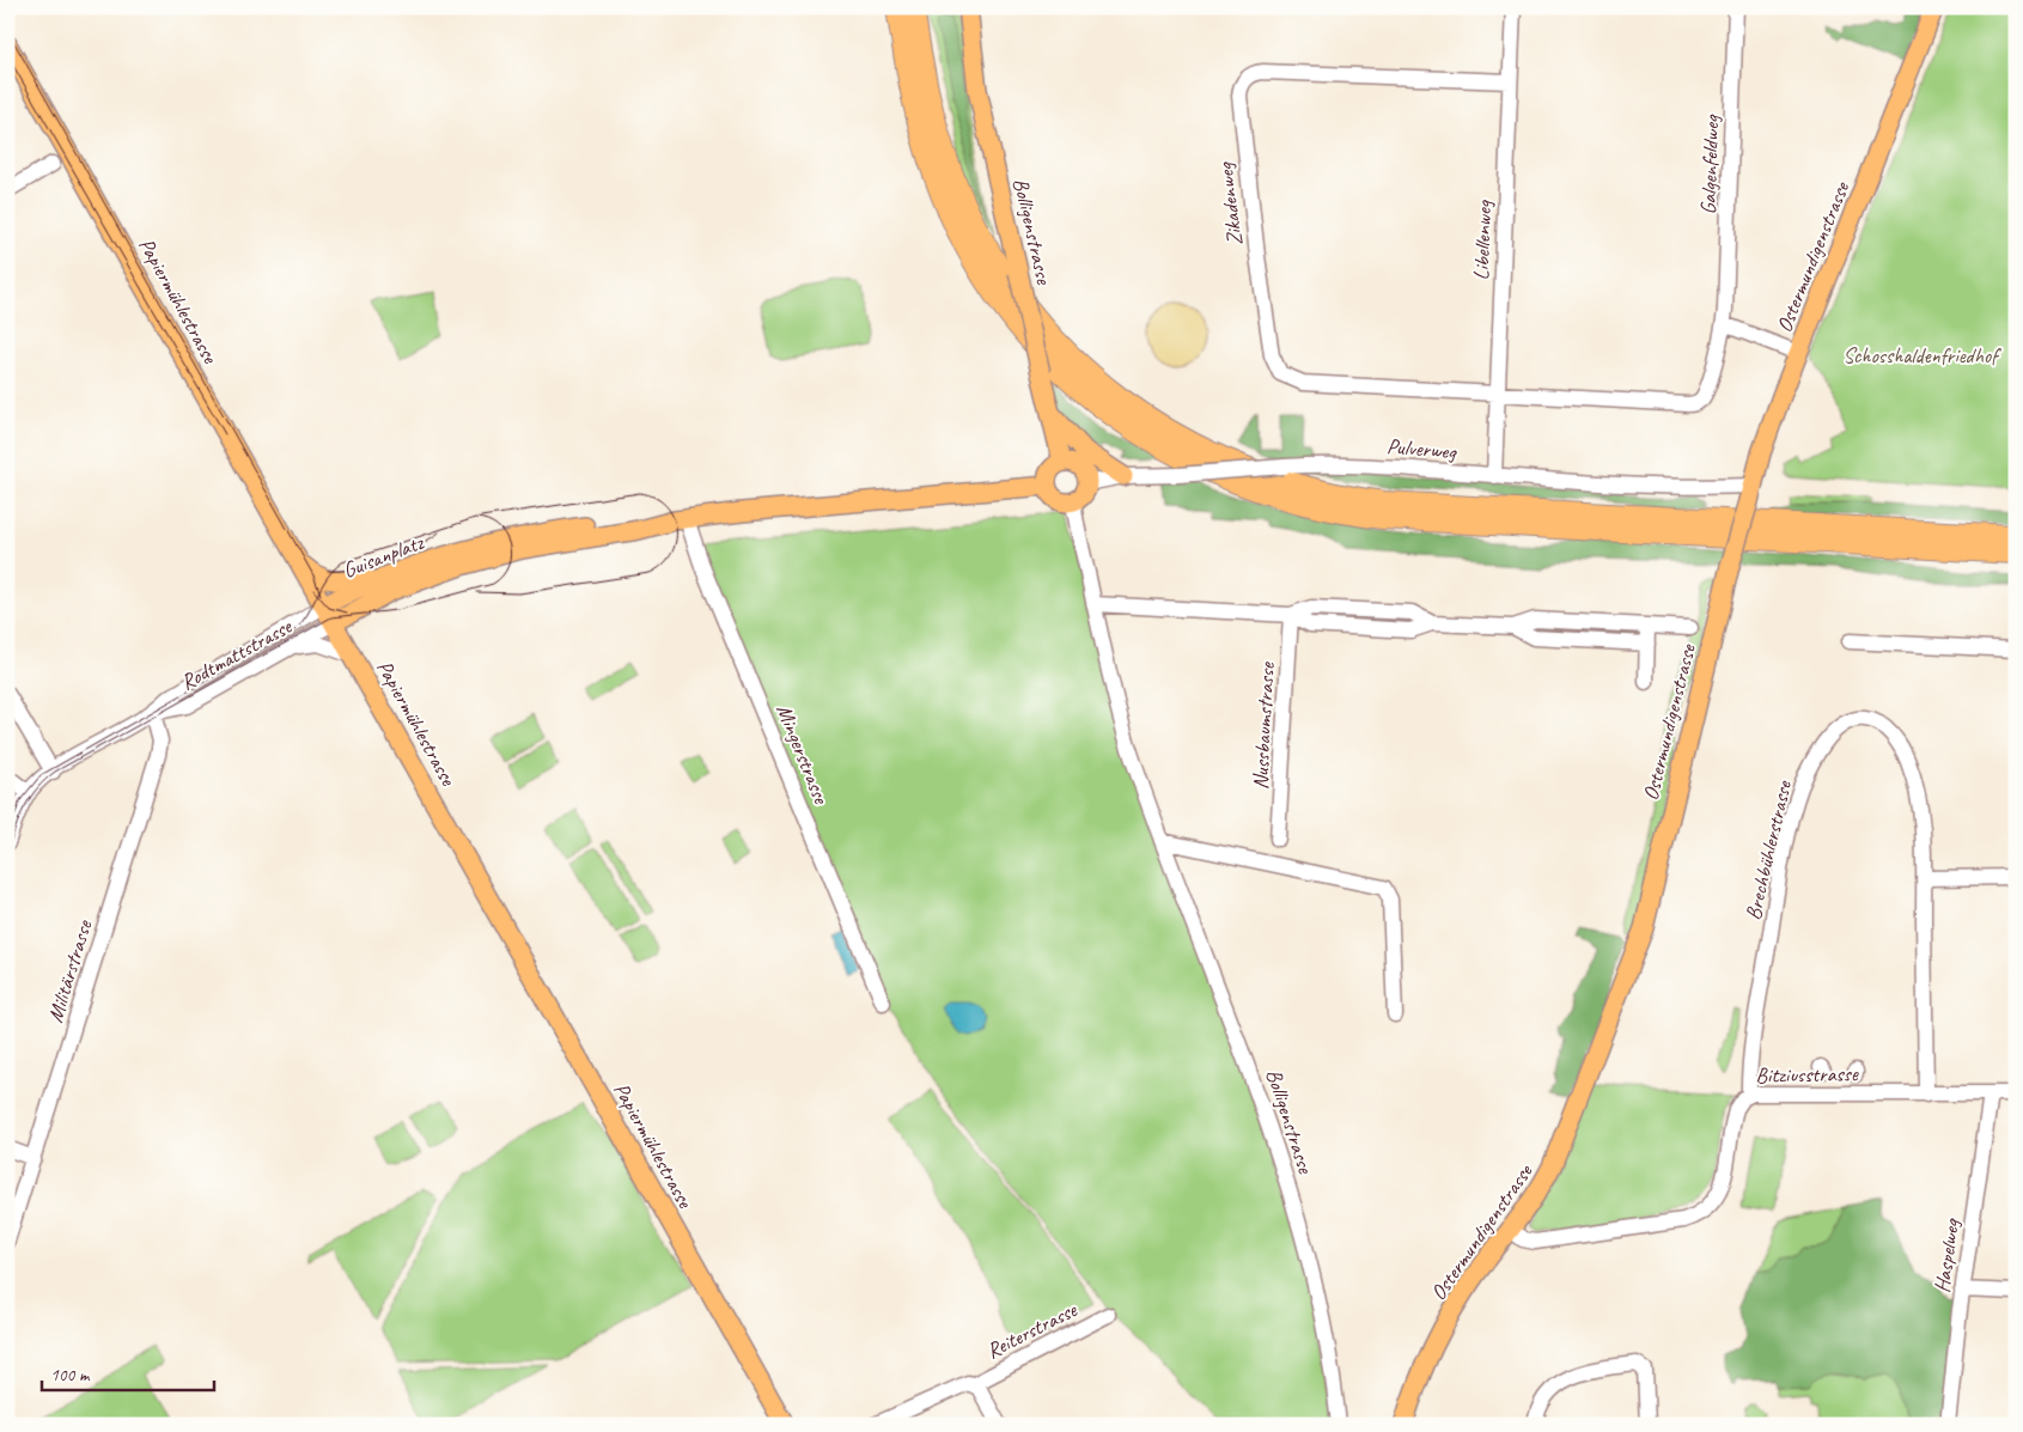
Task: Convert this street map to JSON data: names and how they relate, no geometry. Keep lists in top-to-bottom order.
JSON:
{
  "streets": {
    "main road": [
      "Bolligenstrasse",
      "Ostermundigenstrasse",
      "Papiermühlestrasse",
      "Guisanplatz"
    ],
    "street": [
      "Galgenfeldweg",
      "Zikadenweg",
      "Libellenweg",
      "Pulverweg",
      "Rodtmattstrasse",
      "Nussbaumstrasse",
      "Mingerstrasse",
      "Brechbühlerstrasse",
      "Militärstrasse",
      "Bitziusstrasse",
      "Haspelweg",
      "Reiterstrasse"
    ]
  },
  "crossings": [
    ["Galgenfeldweg", "Zikadenweg"],
    ["Galgenfeldweg", "Libellenweg"],
    ["Zikadenweg", "Libellenweg"],
    ["Bolligenstrasse", "Pulverweg"],
    ["Libellenweg", "Pulverweg"],
    ["Ostermundigenstrasse", "Pulverweg"],
    ["Ostermundigenstrasse", "Bitziusstrasse"],
    ["Papiermühlestrasse", "Guisanplatz"],
    ["Papiermühlestrasse", "Rodtmattstrasse"],
    ["Guisanplatz", "Rodtmattstrasse"],
    ["Rodtmattstrasse", "Militärstrasse"],
    ["Brechbühlerstrasse", "Bitziusstrasse"],
    ["Bitziusstrasse", "Haspelweg"]
  ],
  "parks": ["Schosshaldenfriedhof"],
  "scale_bar": "100 m"
}
